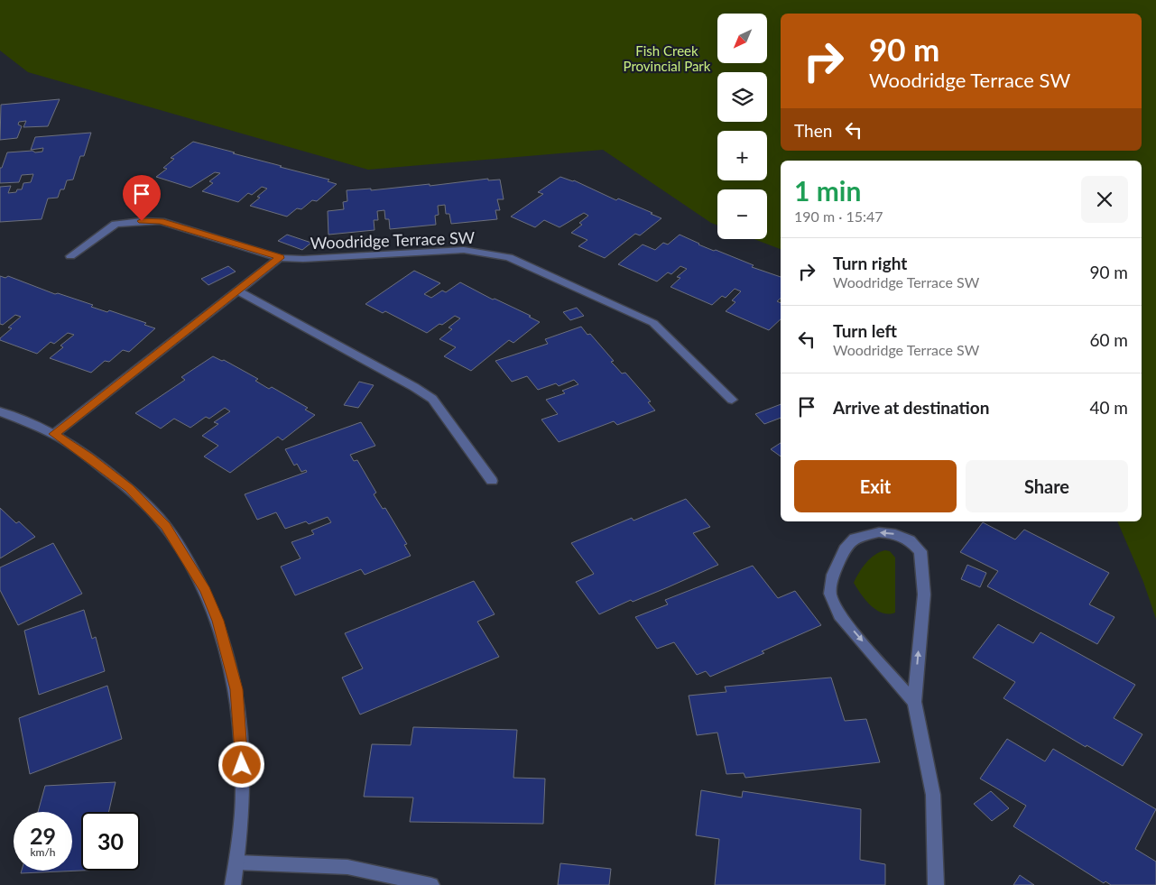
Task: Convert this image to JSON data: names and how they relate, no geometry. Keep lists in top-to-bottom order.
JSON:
{
  "streets": {
    "street": ["Woodridge Terrace SW"]
  },
  "parks": ["Fish Creek Provincial Park"],
  "north": "bottom left",
  "page": {
    "map_buttons": ["+", "−"],
    "turn": ["90 m", "Woodridge Terrace SW"],
    "then": "Then",
    "heading": ["1 min", "190 m · 15:47"],
    "list": [
      {
        "name": "Turn right",
        "note": "Woodridge Terrace SW",
        "value": "90 m"
      },
      {
        "name": "Turn left",
        "note": "Woodridge Terrace SW",
        "value": "60 m"
      },
      {
        "name": "Arrive at destination",
        "value": "40 m"
      }
    ],
    "buttons": ["Exit", "Share"],
    "speed": "29 km/h",
    "limit": "30"
  }
}
